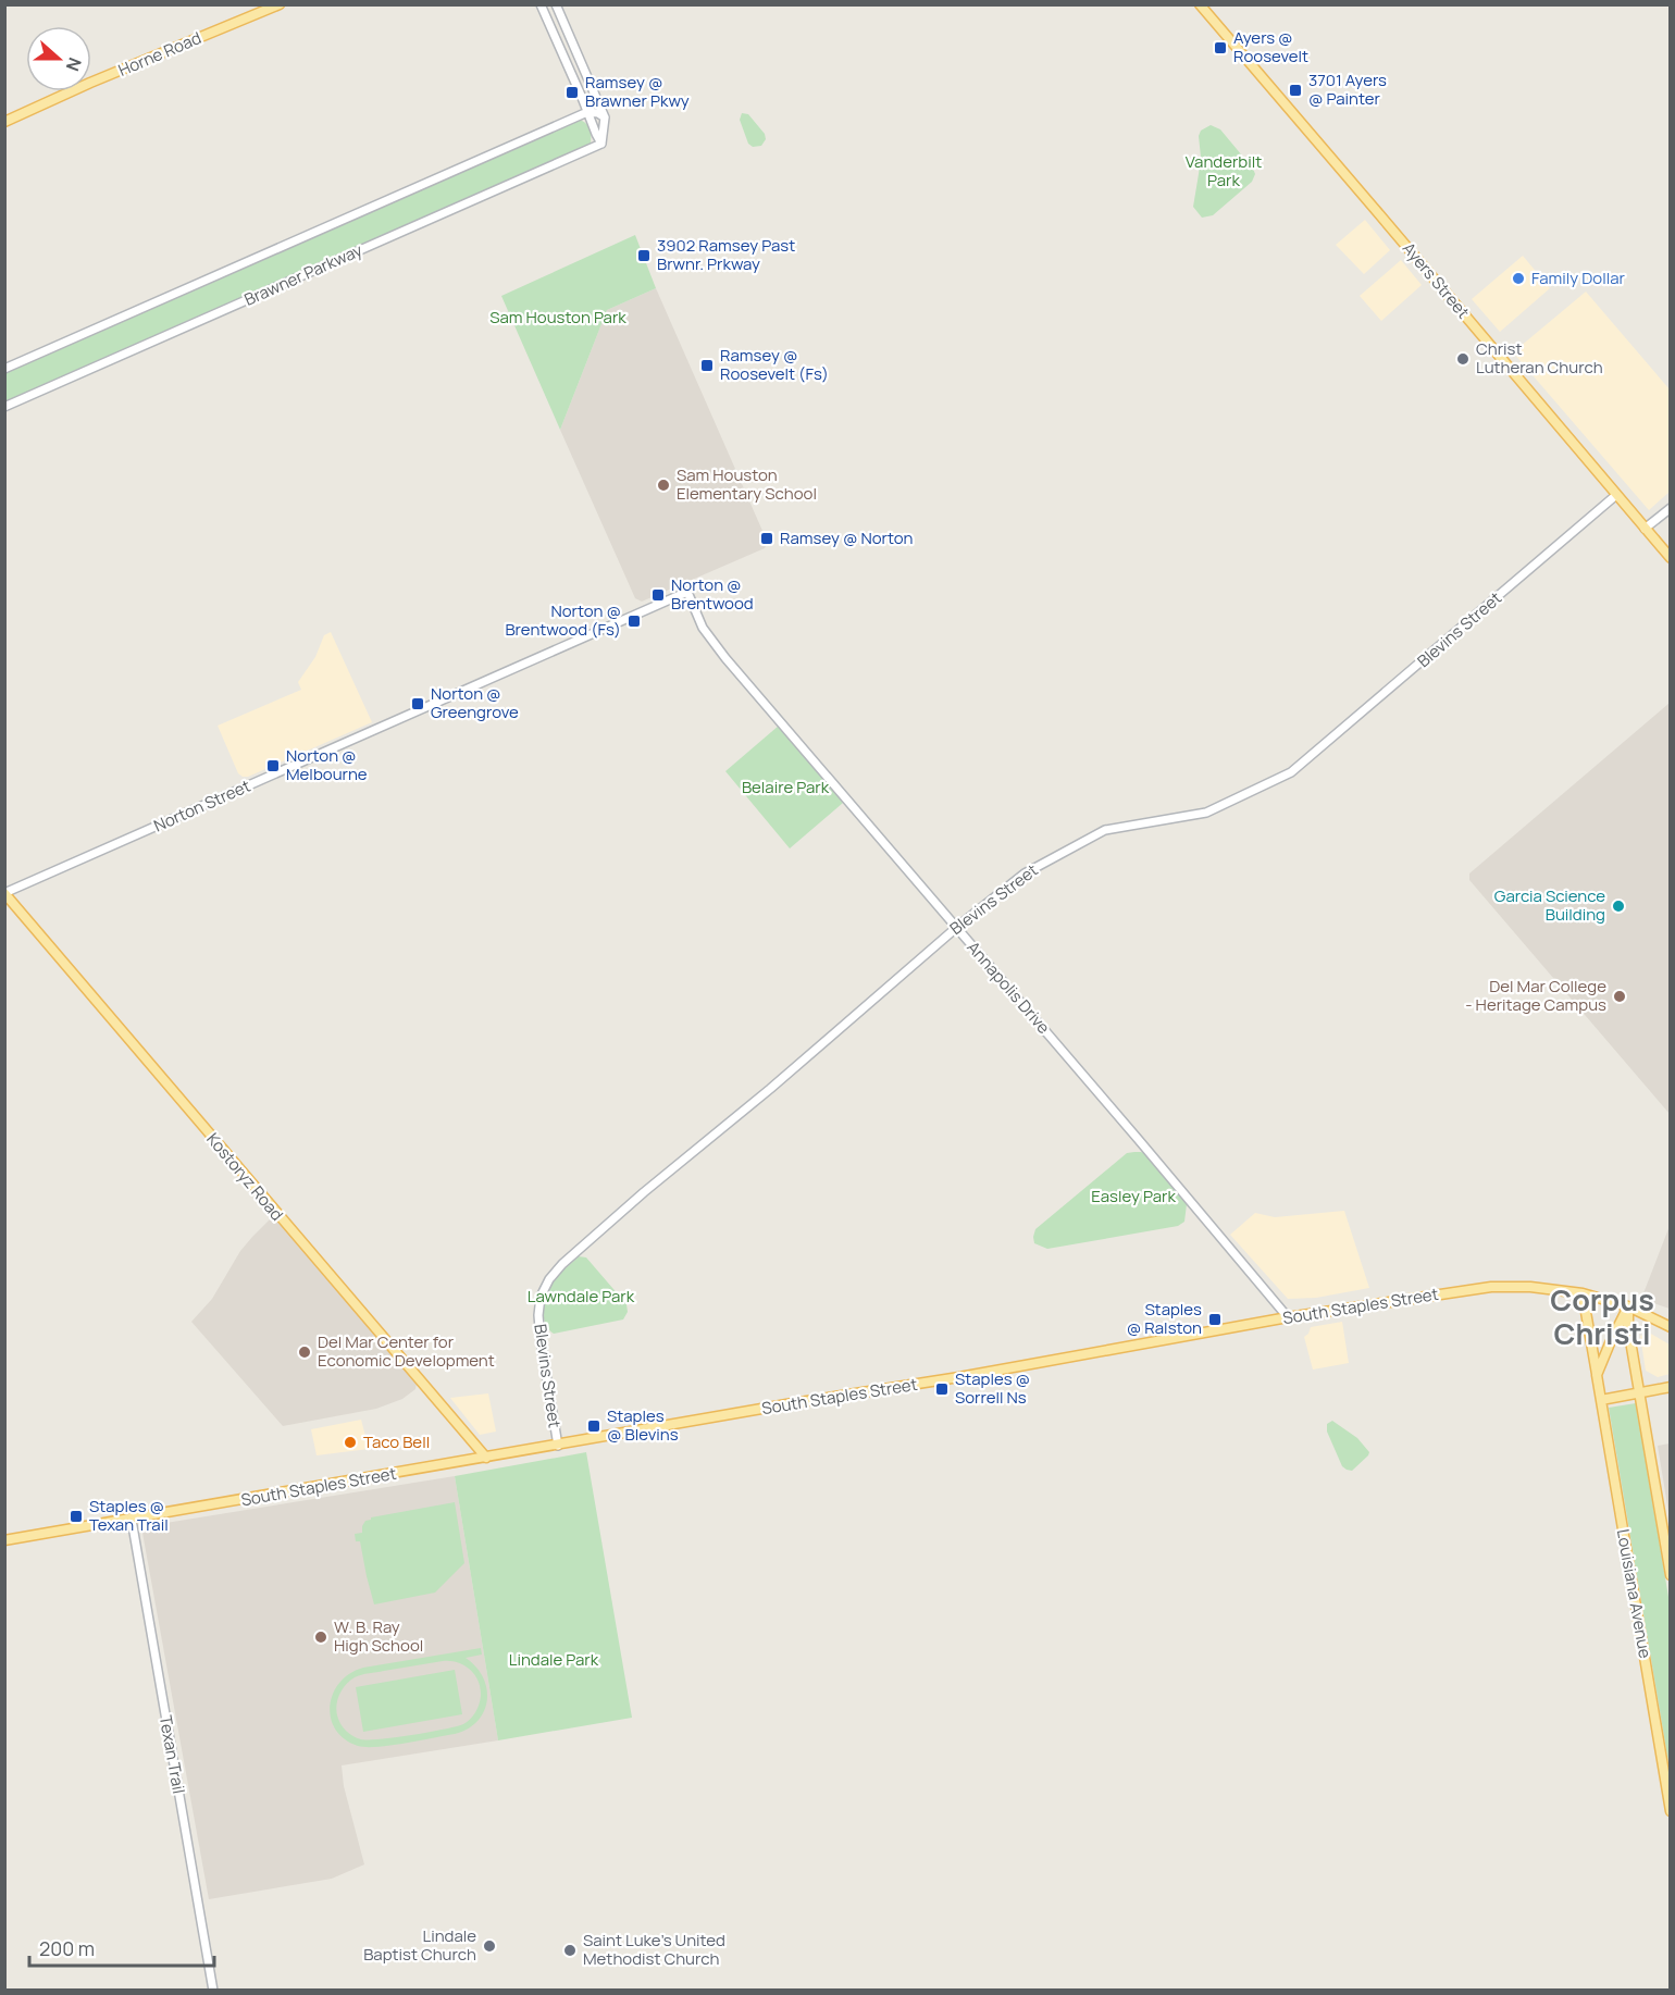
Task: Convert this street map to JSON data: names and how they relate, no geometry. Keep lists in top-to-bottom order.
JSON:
{
  "streets": {
    "main road": [
      "Horne Road",
      "Ayers Street",
      "Kostoryz Road",
      "South Staples Street",
      "Louisiana Avenue"
    ],
    "street": [
      "Brawner Parkway",
      "Blevins Street",
      "Norton Street",
      "Annapolis Drive",
      "Texan Trail"
    ]
  },
  "crossings": [
    ["Ayers Street", "Blevins Street"],
    ["Blevins Street", "Annapolis Drive"],
    ["Blevins Street", "South Staples Street"],
    ["Norton Street", "Annapolis Drive"],
    ["Norton Street", "Kostoryz Road"],
    ["Annapolis Drive", "South Staples Street"],
    ["Kostoryz Road", "South Staples Street"],
    ["South Staples Street", "Louisiana Avenue"],
    ["South Staples Street", "Texan Trail"]
  ],
  "districts": ["Corpus Christi"],
  "parks": [
    "Vanderbilt Park",
    "Sam Houston Park",
    "Belaire Park",
    "Easley Park",
    "Lawndale Park",
    "Lindale Park"
  ],
  "places": {
    "transit": [
      "Ayers @ Roosevelt",
      "3701 Ayers @ Painter",
      "Ramsey @ Brawner Pkwy",
      "3902 Ramsey Past Brwnr. Prkway",
      "Ramsey @ Roosevelt (Fs)",
      "Ramsey @ Norton",
      "Norton @ Brentwood",
      "Norton @ Brentwood (Fs)",
      "Norton @ Greengrove",
      "Norton @ Melbourne",
      "Staples @ Ralston",
      "Staples @ Sorrell Ns",
      "Staples @ Blevins",
      "Staples @ Texan Trail"
    ],
    "other": [
      "Family Dollar",
      "Christ Lutheran Church",
      "Sam Houston Elementary School",
      "Garcia Science Building",
      "Del Mar College - Heritage Campus",
      "Del Mar Center for Economic Development",
      "Taco Bell",
      "W. B. Ray High School",
      "Lindale Baptist Church",
      "Saint Luke's United Methodist Church"
    ]
  },
  "scale_bar": "200 m",
  "north": "right"
}
